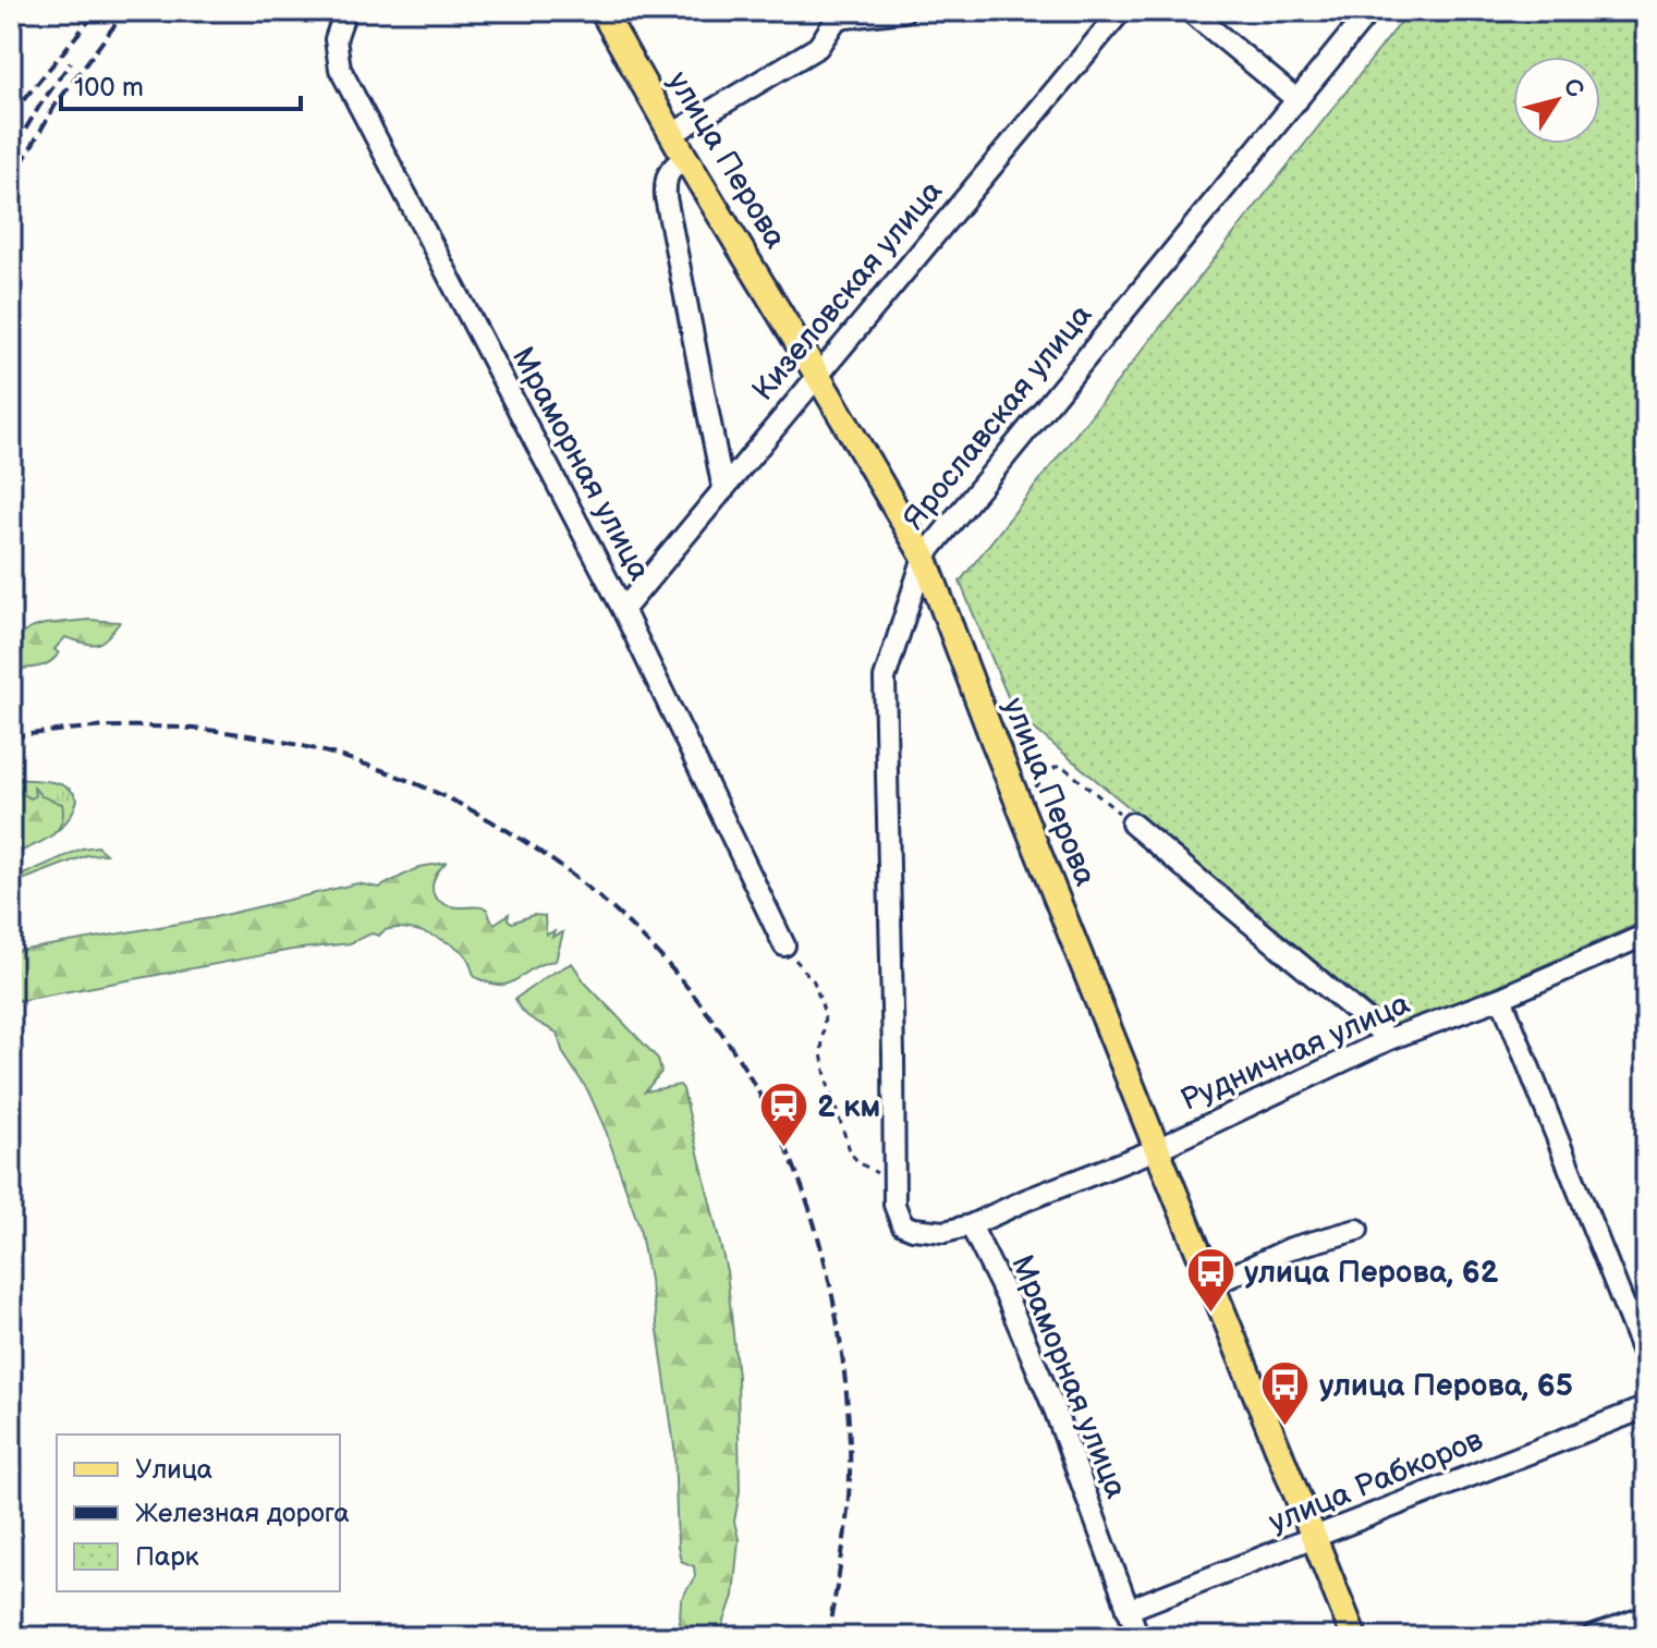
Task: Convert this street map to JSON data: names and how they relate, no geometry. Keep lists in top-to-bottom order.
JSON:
{
  "streets": {
    "main road": ["улица Перова"],
    "street": [
      "Кизеловская улица",
      "Ярославская улица",
      "Мраморная улица",
      "Рудничная улица",
      "улица Рабкоров"
    ]
  },
  "crossings": [
    ["улица Перова", "Кизеловская улица"],
    ["улица Перова", "Ярославская улица"],
    ["улица Перова", "Рудничная улица"],
    ["улица Перова", "улица Рабкоров"],
    ["Кизеловская улица", "Мраморная улица"],
    ["Мраморная улица", "Рудничная улица"],
    ["Мраморная улица", "улица Рабкоров"]
  ],
  "places": {
    "station": ["2 км"],
    "bus stop": ["улица Перова, 62", "улица Перова, 65"]
  },
  "legend": ["Улица", "Железная дорога", "Парк"],
  "scale_bar": "100 m",
  "north": "top right"
}
